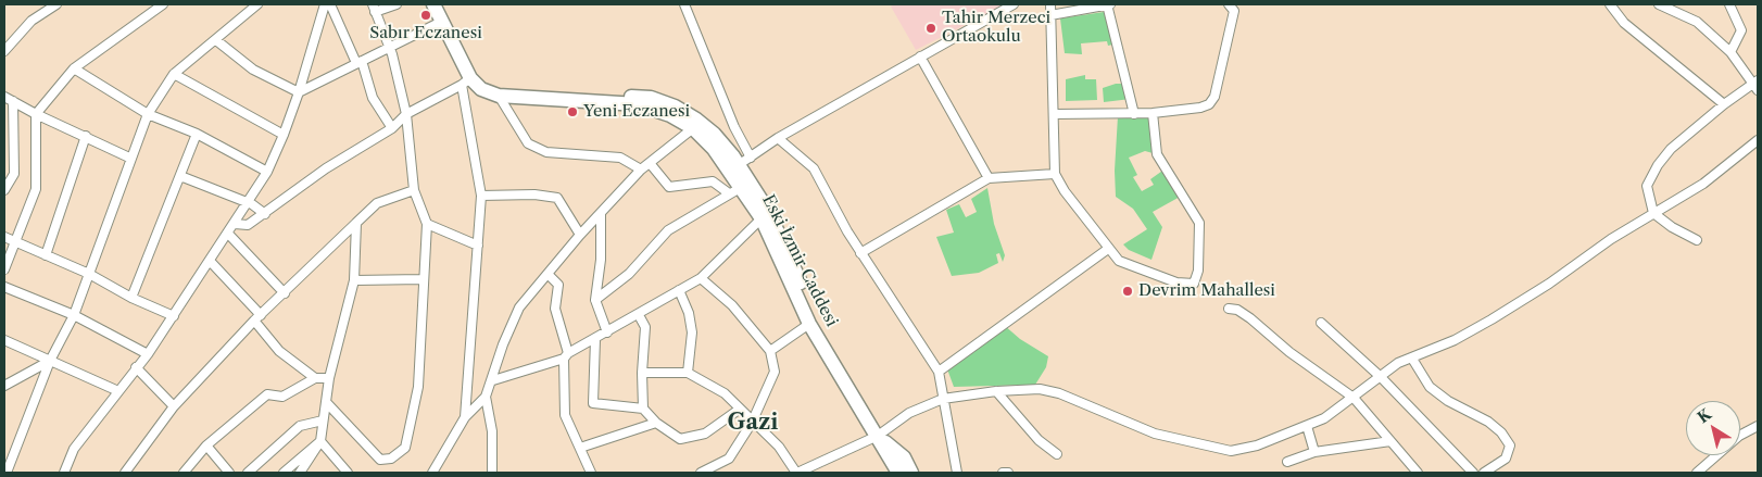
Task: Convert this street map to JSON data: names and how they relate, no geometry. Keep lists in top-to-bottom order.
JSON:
{
  "streets": {
    "main road": ["Eski İzmir Caddesi"]
  },
  "districts": ["Gazi"],
  "places": [
    "Sabır Eczanesi",
    "Tahir Merzeci Ortaokulu",
    "Yeni Eczanesi",
    "Devrim Mahallesi"
  ],
  "north": "top left"
}
